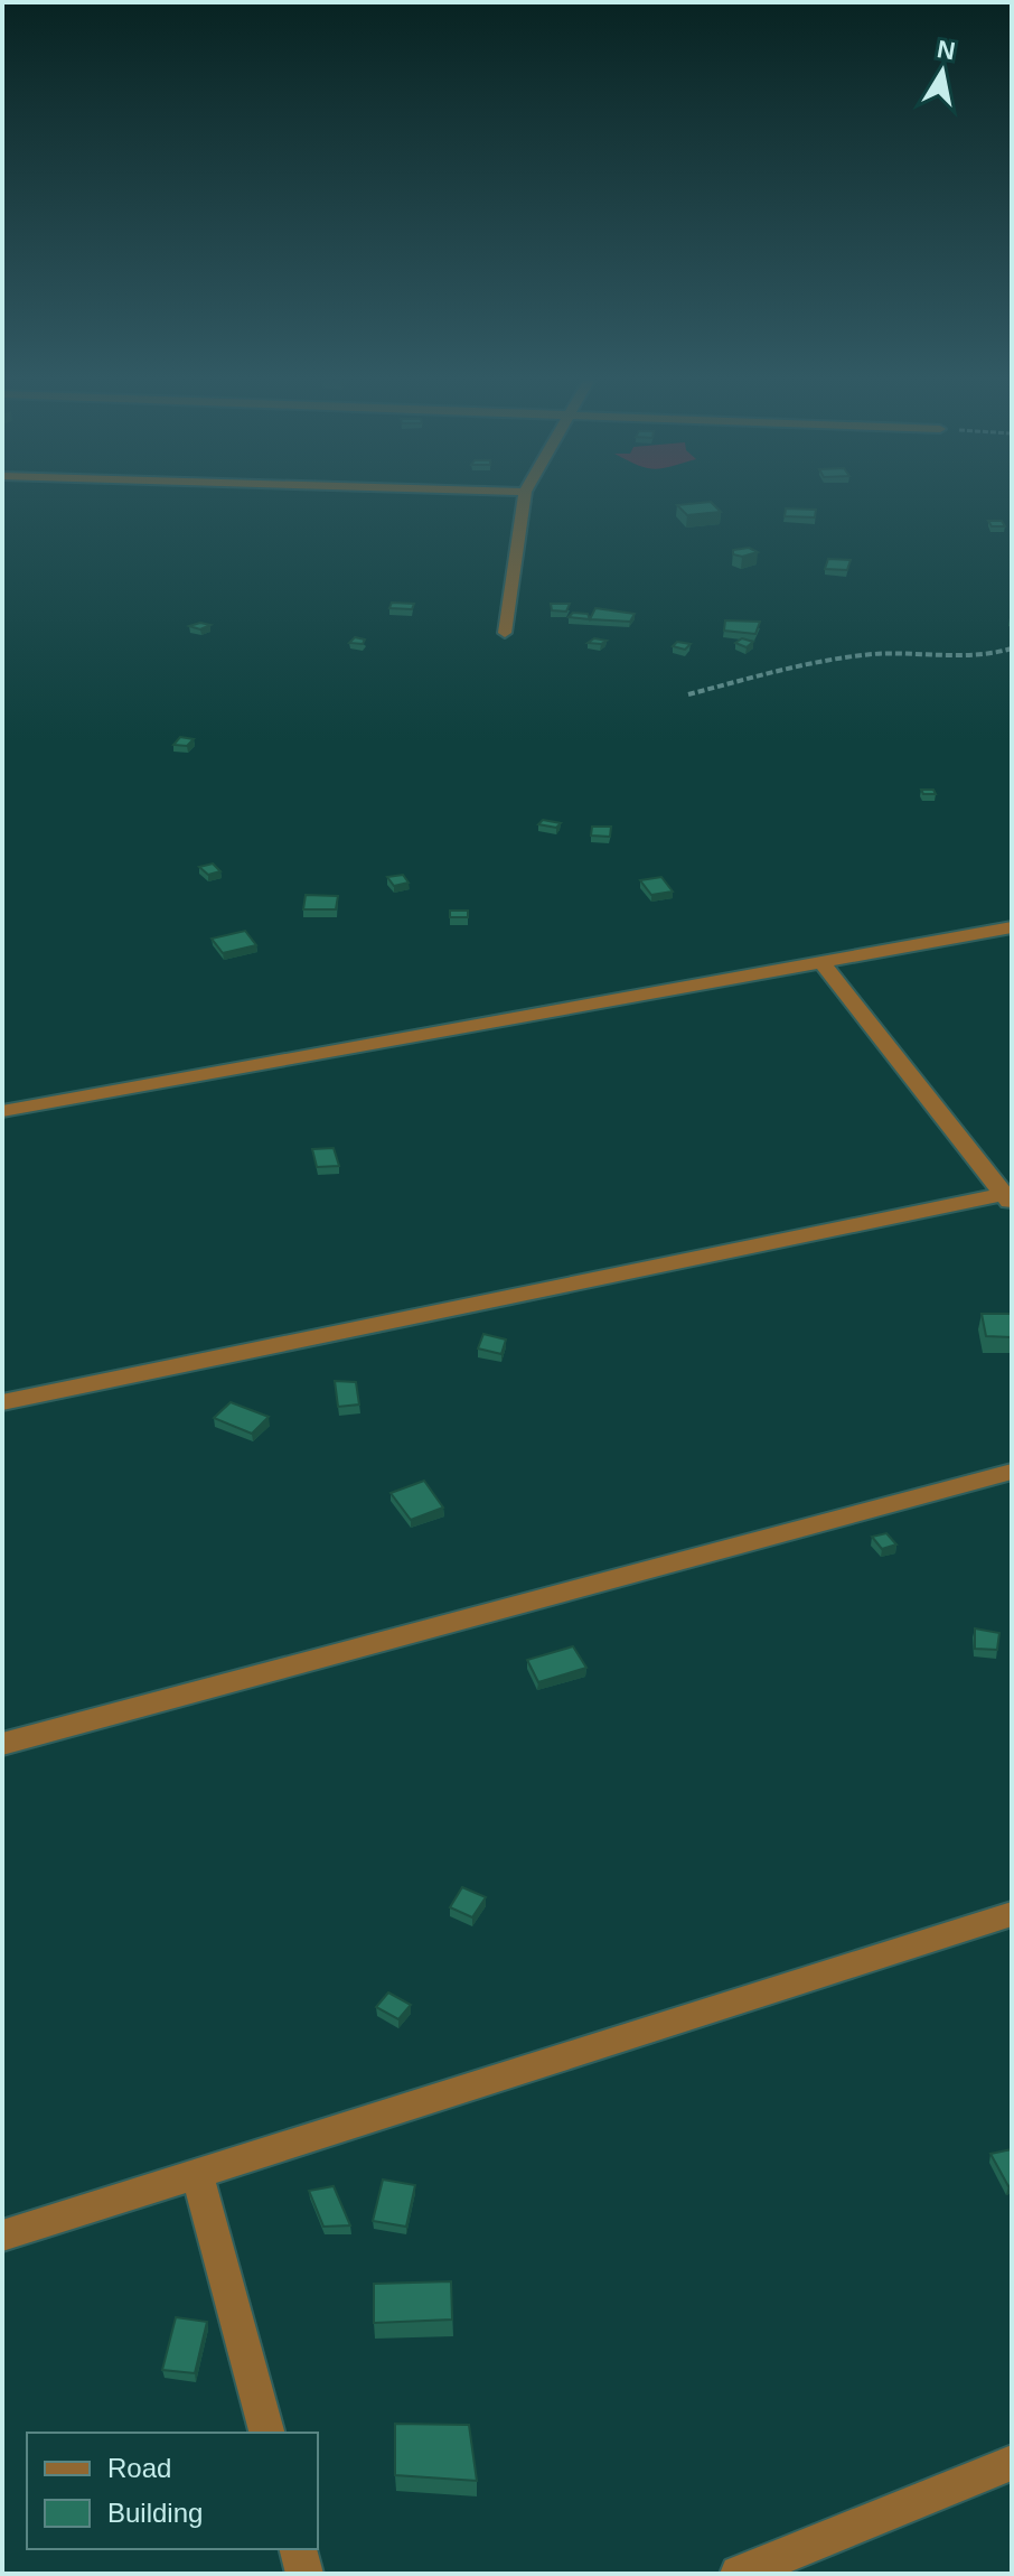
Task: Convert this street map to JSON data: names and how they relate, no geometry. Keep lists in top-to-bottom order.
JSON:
{
  "legend": ["Road", "Building"],
  "north": "top"
}
